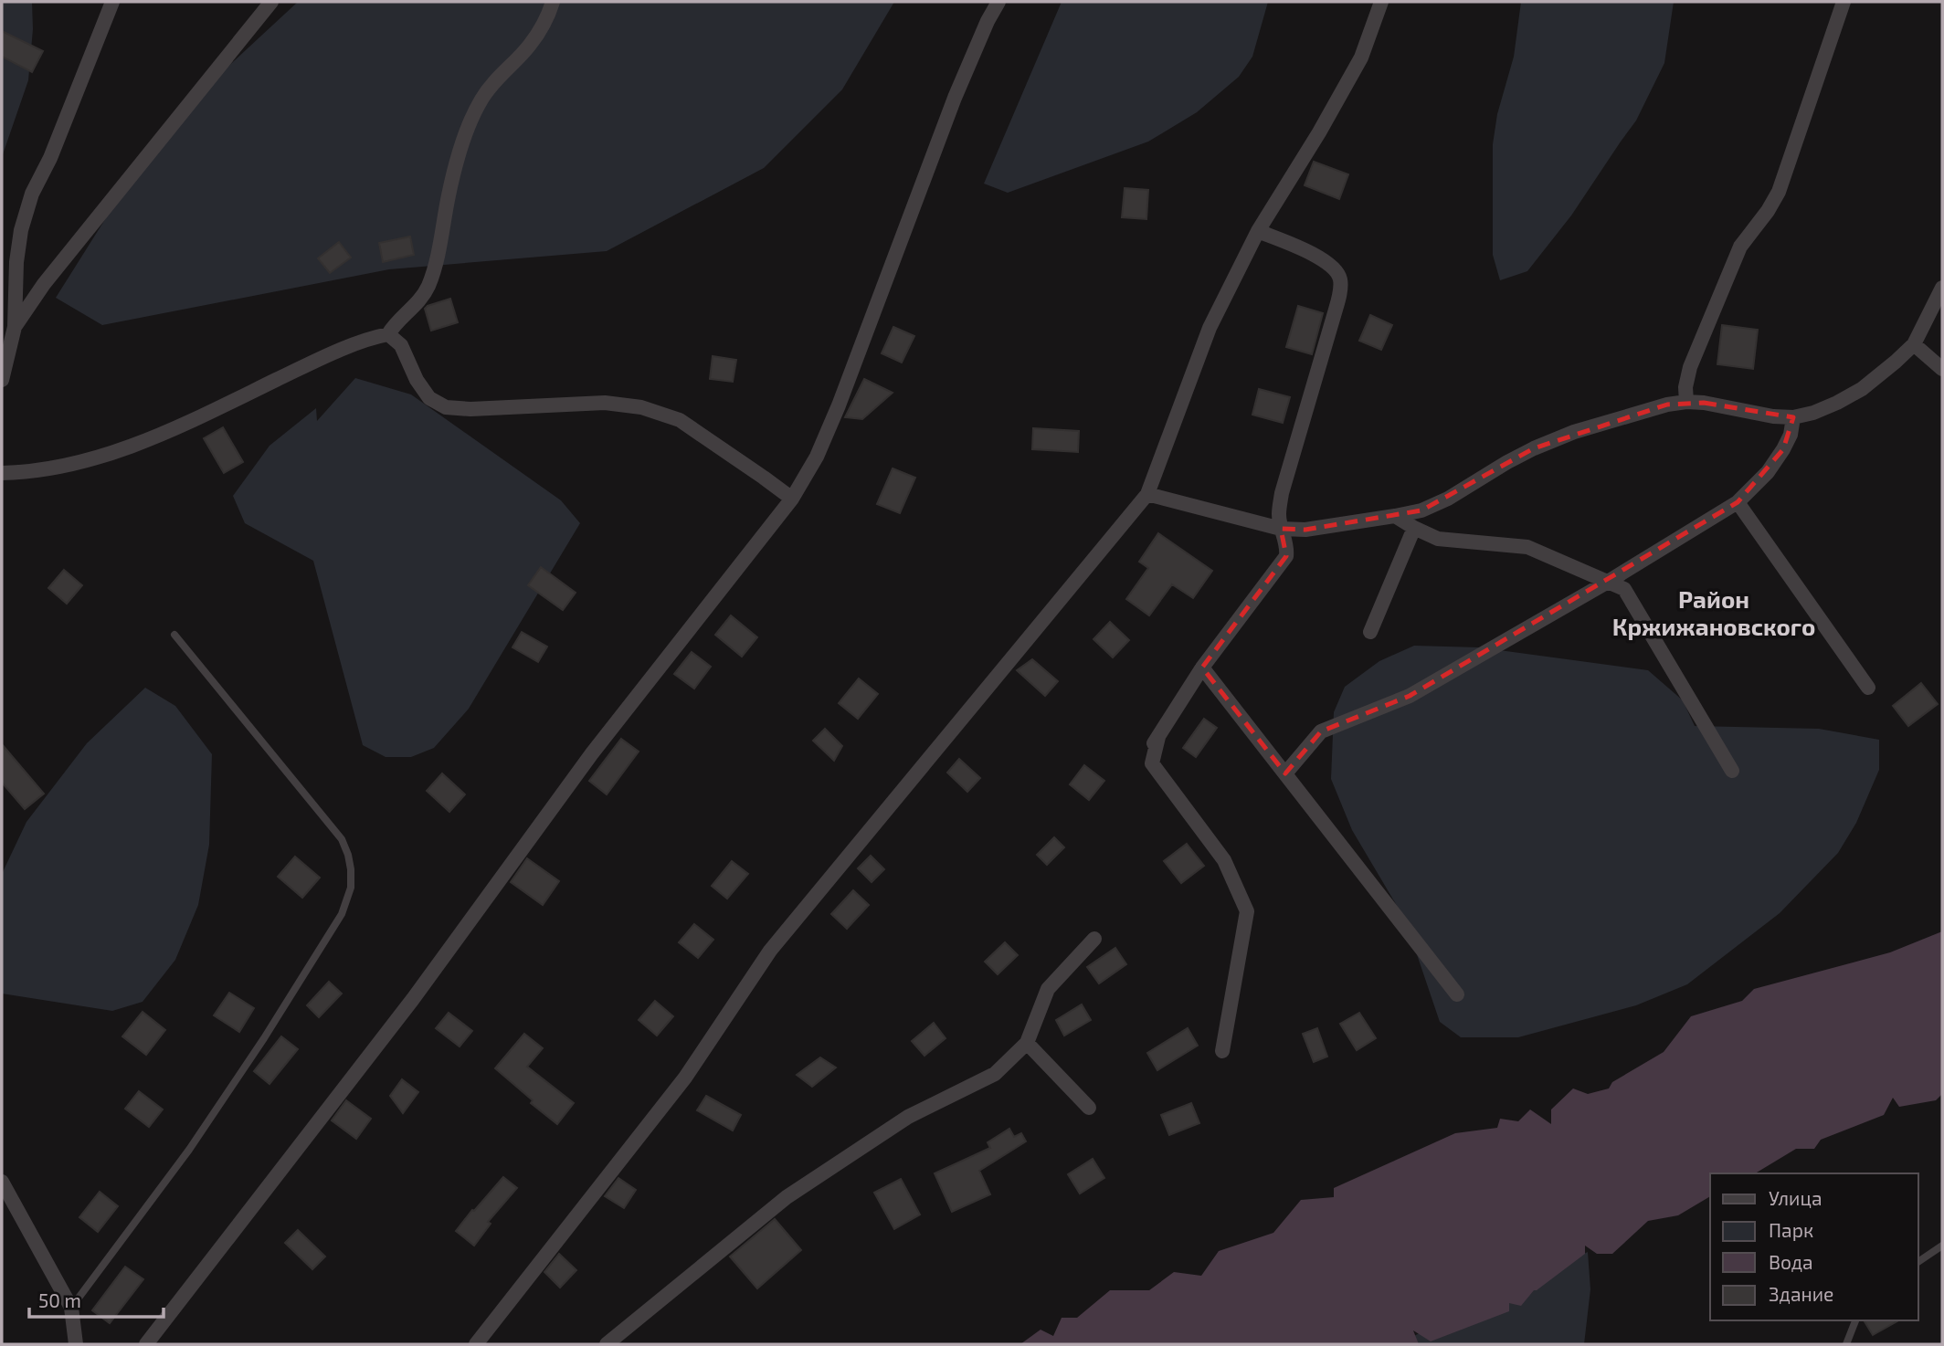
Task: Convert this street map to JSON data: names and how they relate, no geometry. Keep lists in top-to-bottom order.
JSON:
{
  "districts": ["Район Кржижановского"],
  "legend": [
    "Улица",
    "Парк",
    "Вода",
    "Здание"
  ],
  "scale_bar": "50 m"
}
